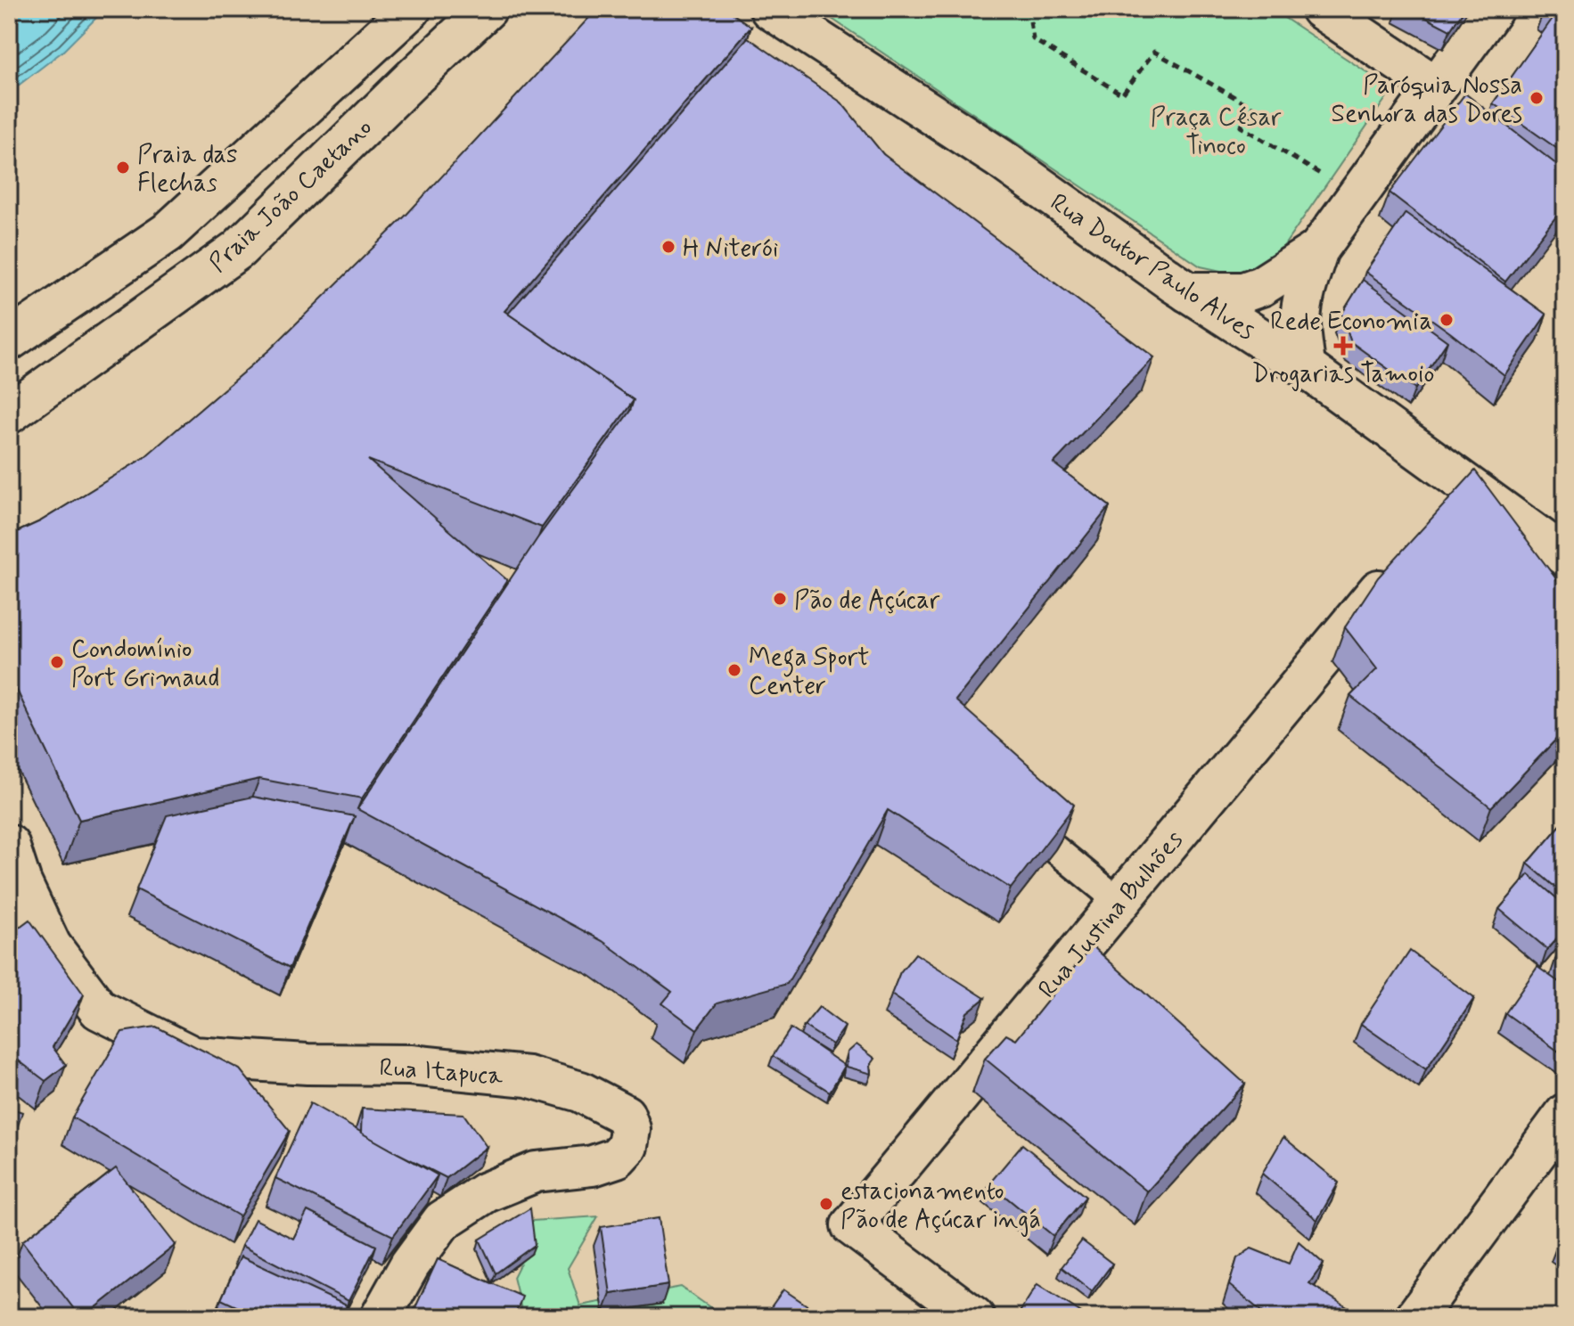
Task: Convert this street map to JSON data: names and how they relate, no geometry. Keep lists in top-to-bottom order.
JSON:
{
  "streets": {
    "street": [
      "Praia João Caetano",
      "Rua Doutor Paulo Alves",
      "Rua Justina Bulhões",
      "Rua Itapuca"
    ]
  },
  "parks": ["Praça César Tinoco"],
  "places": {
    "other": [
      "Paróquia Nossa Senhora das Dores",
      "Praia das Flechas",
      "H Niterói",
      "Rede Economia",
      "Pão de Açúcar",
      "Condomínio Port Grimaud",
      "Mega Sport Center",
      "estacionamento Pão de Açúcar ingá"
    ],
    "health": ["Drogarias Tamoio"]
  }
}
